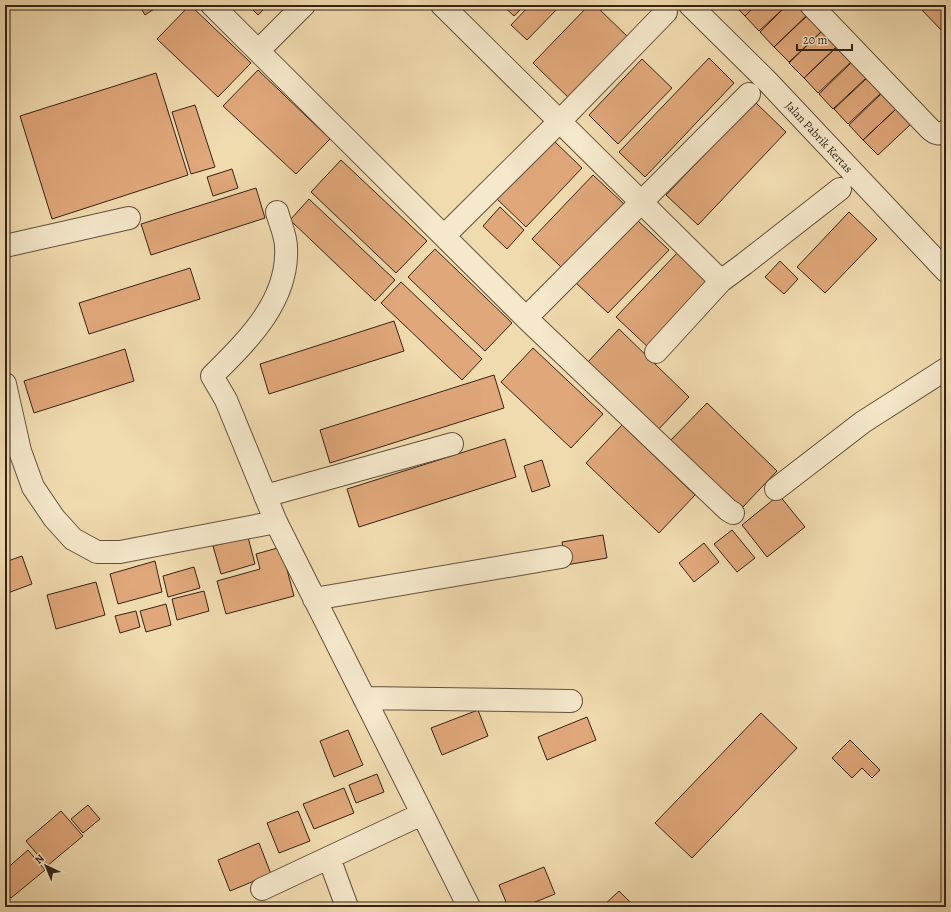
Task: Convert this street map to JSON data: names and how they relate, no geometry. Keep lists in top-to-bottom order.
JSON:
{
  "streets": {
    "street": ["Jalan Pabrik Kertas"]
  },
  "scale_bar": "20 m",
  "north": "top left"
}
